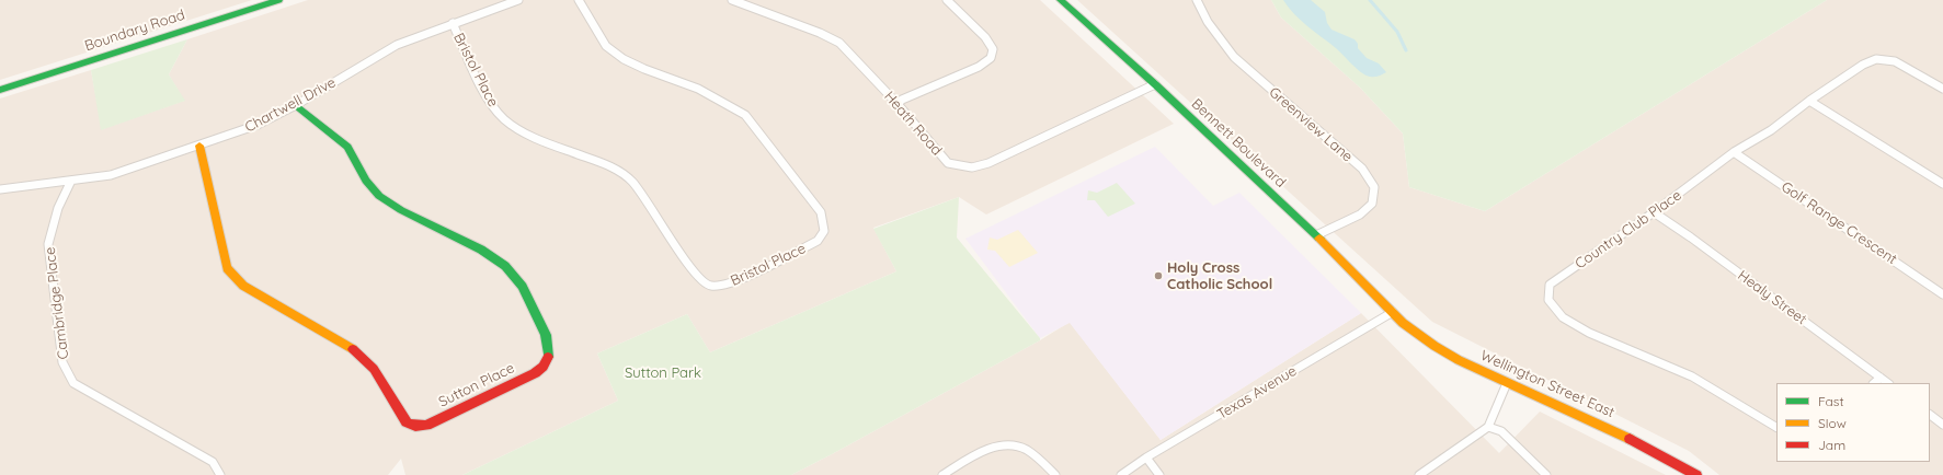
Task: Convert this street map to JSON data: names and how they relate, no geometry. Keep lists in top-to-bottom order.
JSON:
{
  "streets": {
    "main road": [
      "Boundary Road",
      "Bennett Boulevard",
      "Wellington Street East",
      "Sutton Place"
    ],
    "street": [
      "Bristol Place",
      "Chartwell Drive",
      "Heath Road",
      "Greenview Lane",
      "Golf Range Crescent",
      "Country Club Place",
      "Healy Street",
      "Cambridge Place",
      "Texas Avenue"
    ]
  },
  "crossings": [
    ["Bristol Place", "Chartwell Drive"],
    ["Chartwell Drive", "Cambridge Place"],
    ["Chartwell Drive", "Sutton Place"],
    ["Heath Road", "Bennett Boulevard"],
    ["Greenview Lane", "Bennett Boulevard"],
    ["Bennett Boulevard", "Wellington Street East"],
    ["Bennett Boulevard", "Texas Avenue"],
    ["Golf Range Crescent", "Country Club Place"],
    ["Country Club Place", "Healy Street"],
    ["Wellington Street East", "Texas Avenue"]
  ],
  "parks": ["Sutton Park"],
  "places": ["Holy Cross Catholic School"],
  "legend": ["Fast", "Slow", "Jam"]
}
